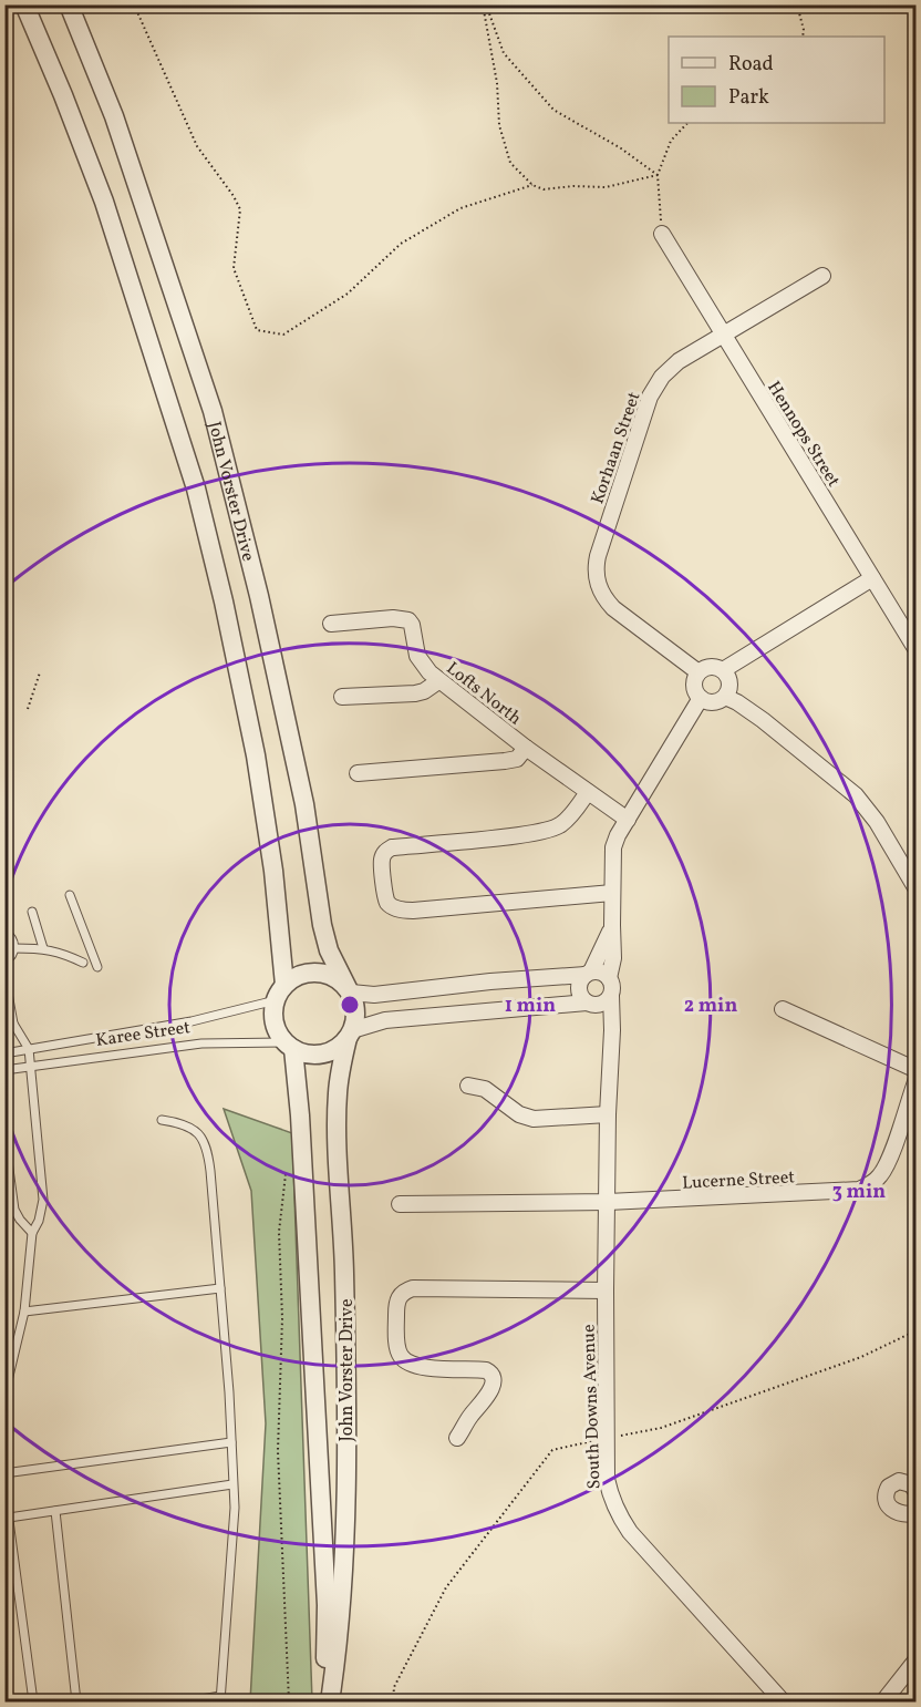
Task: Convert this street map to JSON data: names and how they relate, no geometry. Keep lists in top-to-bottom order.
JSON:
{
  "streets": {
    "street": [
      "Hennops Street",
      "Korhaan Street",
      "John Vorster Drive",
      "Lofts North",
      "Lucerne Street",
      "South Downs Avenue"
    ],
    "lane": ["Karee Street"]
  },
  "crossings": [
    ["Hennops Street", "Korhaan Street"],
    ["John Vorster Drive", "Karee Street"],
    ["Lucerne Street", "South Downs Avenue"]
  ],
  "legend": ["Road", "Park"],
  "rings": ["1 min", "2 min", "3 min"]
}
